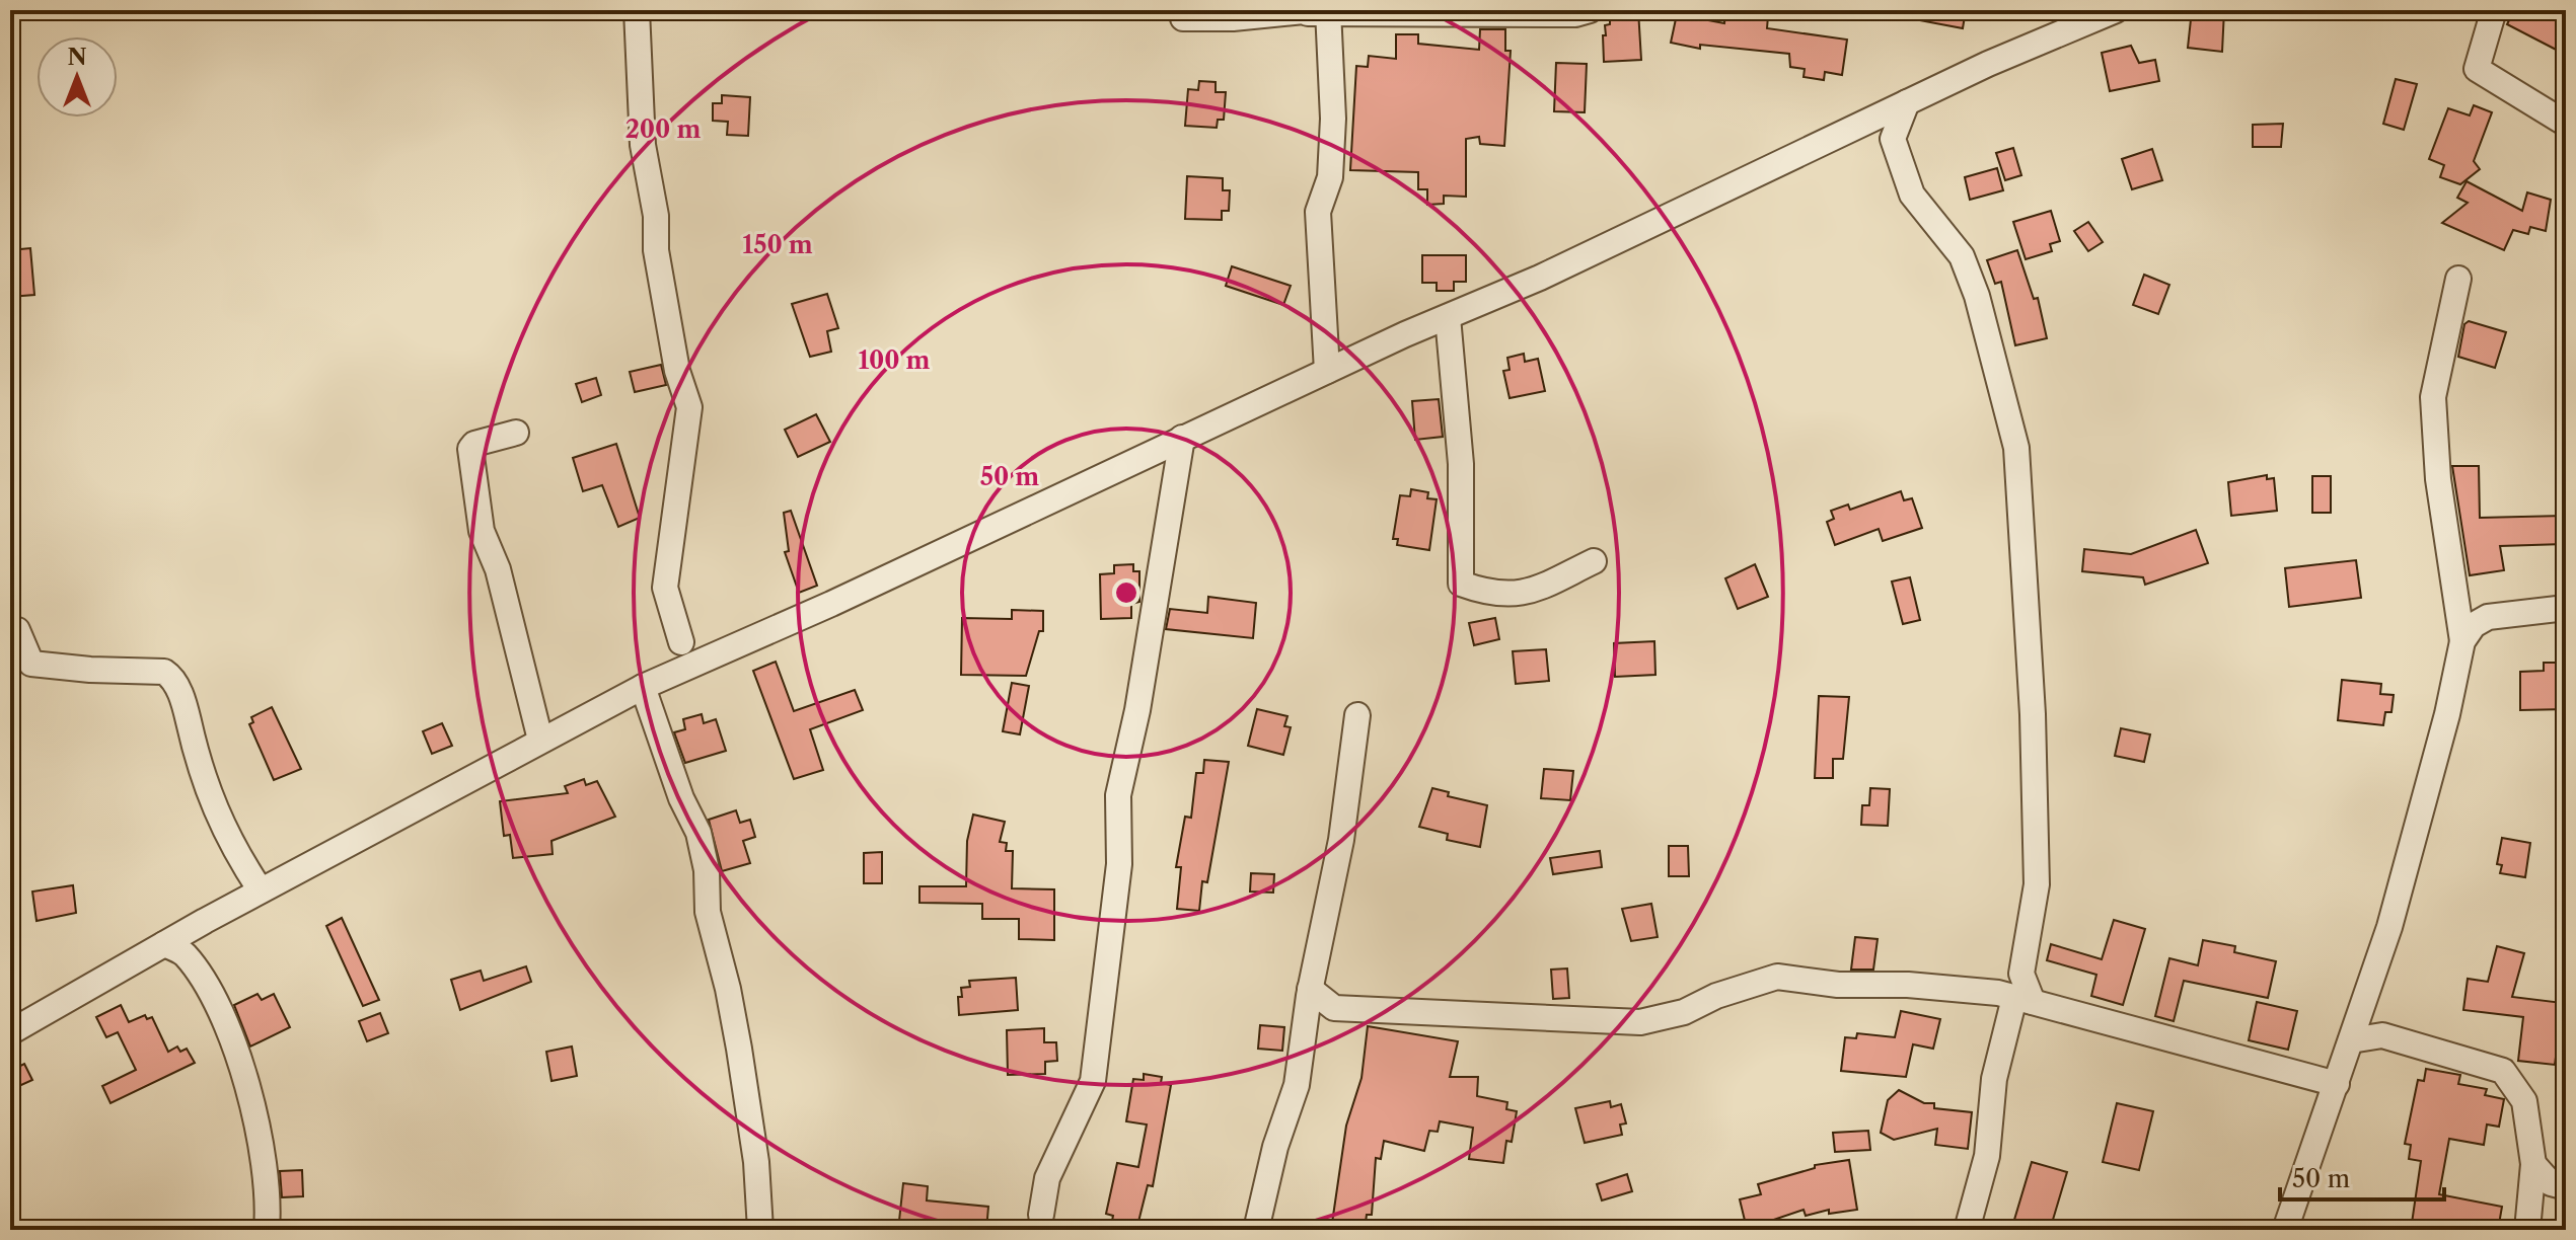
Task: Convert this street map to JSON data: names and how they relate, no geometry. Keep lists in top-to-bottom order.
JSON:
{
  "scale_bar": "50 m",
  "north": "top",
  "rings": [
    "200 m",
    "150 m",
    "100 m",
    "50 m"
  ]
}
